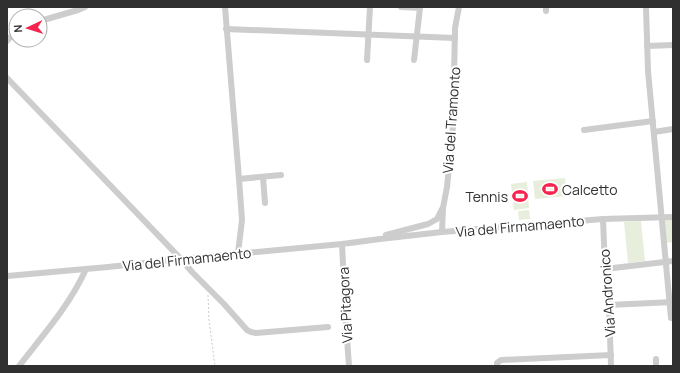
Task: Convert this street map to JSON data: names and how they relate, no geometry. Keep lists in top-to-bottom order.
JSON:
{
  "streets": {
    "street": [
      "Via del Tramonto",
      "Via del Firmamaento",
      "Via Andronico",
      "Via Pitagora"
    ]
  },
  "crossings": [
    ["Via del Tramonto", "Via del Firmamaento"],
    ["Via del Firmamaento", "Via Andronico"],
    ["Via del Firmamaento", "Via Pitagora"]
  ],
  "places": {
    "sports": ["Calcetto", "Tennis"]
  },
  "north": "left"
}
